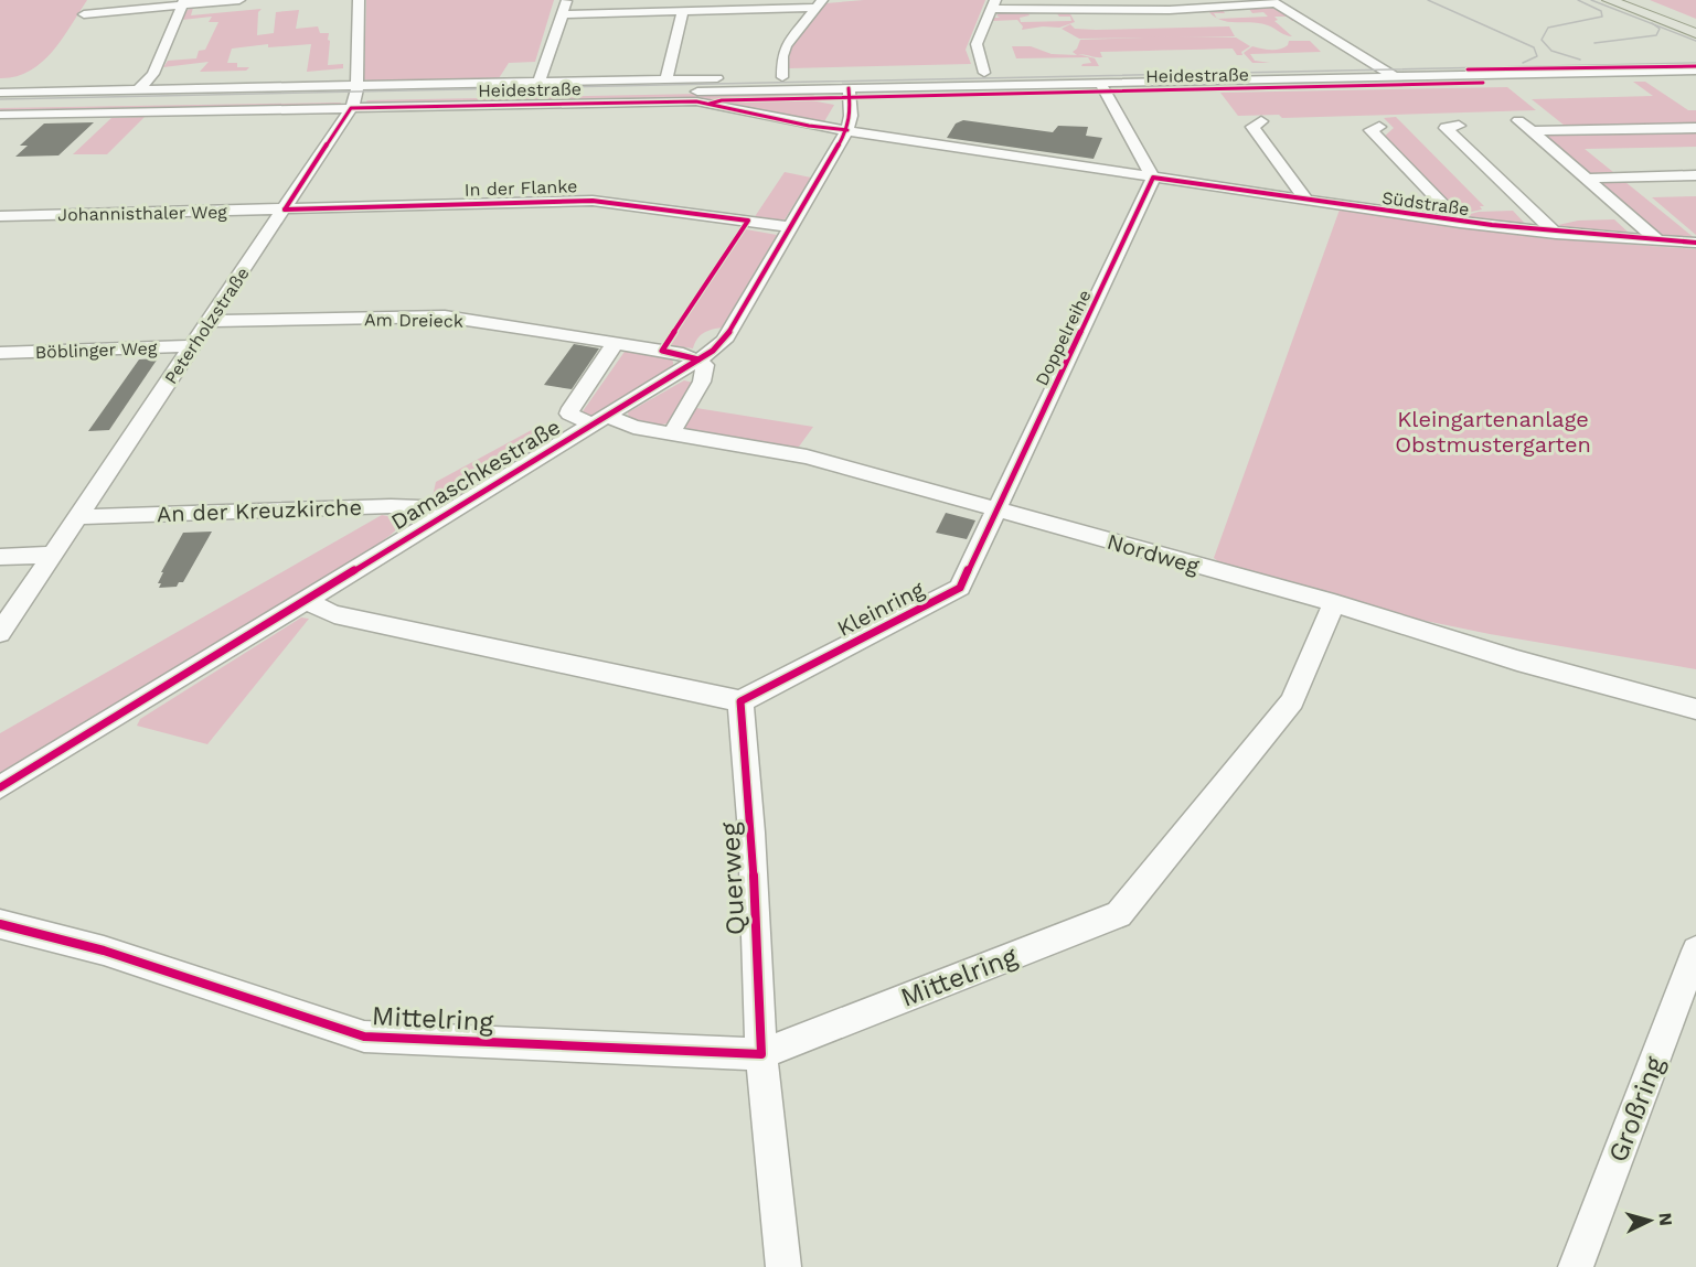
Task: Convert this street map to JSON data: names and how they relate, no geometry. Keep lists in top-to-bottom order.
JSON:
{
  "streets": {
    "street": [
      "Heidestraße",
      "In der Flanke",
      "Südstraße",
      "Johannisthaler Weg",
      "Am Dreieck",
      "Peterholzstraße",
      "Doppelreihe",
      "Böblinger Weg",
      "Damaschkestraße",
      "An der Kreuzkirche",
      "Nordweg",
      "Kleinring",
      "Querweg",
      "Mittelring",
      "Großring"
    ]
  },
  "crossings": [
    ["Heidestraße", "Südstraße"],
    ["Heidestraße", "Peterholzstraße"],
    ["Heidestraße", "Damaschkestraße"],
    ["In der Flanke", "Johannisthaler Weg"],
    ["In der Flanke", "Peterholzstraße"],
    ["In der Flanke", "Damaschkestraße"],
    ["Südstraße", "Doppelreihe"],
    ["Südstraße", "Damaschkestraße"],
    ["Johannisthaler Weg", "Peterholzstraße"],
    ["Am Dreieck", "Peterholzstraße"],
    ["Am Dreieck", "Damaschkestraße"],
    ["Peterholzstraße", "Böblinger Weg"],
    ["Peterholzstraße", "An der Kreuzkirche"],
    ["Doppelreihe", "Nordweg"],
    ["Doppelreihe", "Kleinring"],
    ["Damaschkestraße", "An der Kreuzkirche"],
    ["Damaschkestraße", "Nordweg"],
    ["Nordweg", "Kleinring"],
    ["Nordweg", "Mittelring"],
    ["Kleinring", "Querweg"],
    ["Querweg", "Mittelring"]
  ],
  "parks": ["Kleingartenanlage Obstmustergarten"],
  "north": "right"
}
